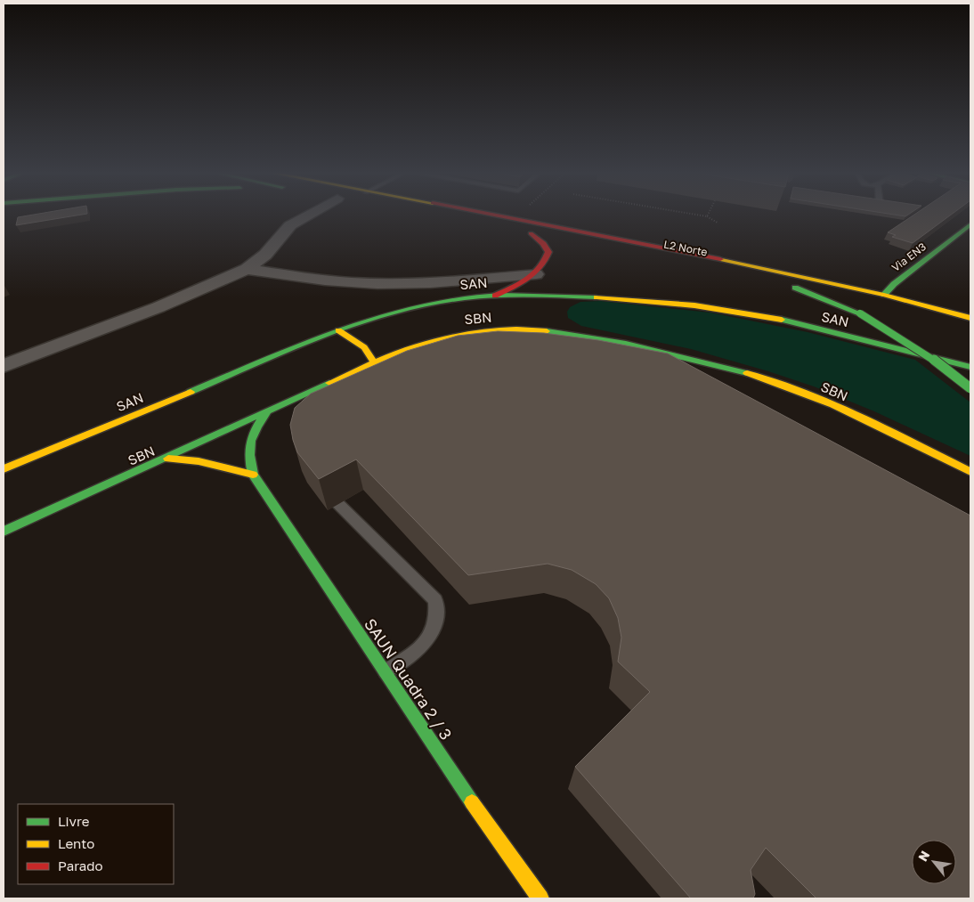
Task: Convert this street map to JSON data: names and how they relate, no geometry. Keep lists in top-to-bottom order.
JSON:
{
  "streets": {
    "main road": [
      "L2 Norte",
      "Via EN3",
      "SAN",
      "SBN",
      "SAUN Quadra 2 / 3"
    ]
  },
  "crossings": [
    ["L2 Norte", "Via EN3"],
    ["SBN", "SAUN Quadra 2 / 3"]
  ],
  "legend": ["Livre", "Lento", "Parado"],
  "north": "top left"
}
